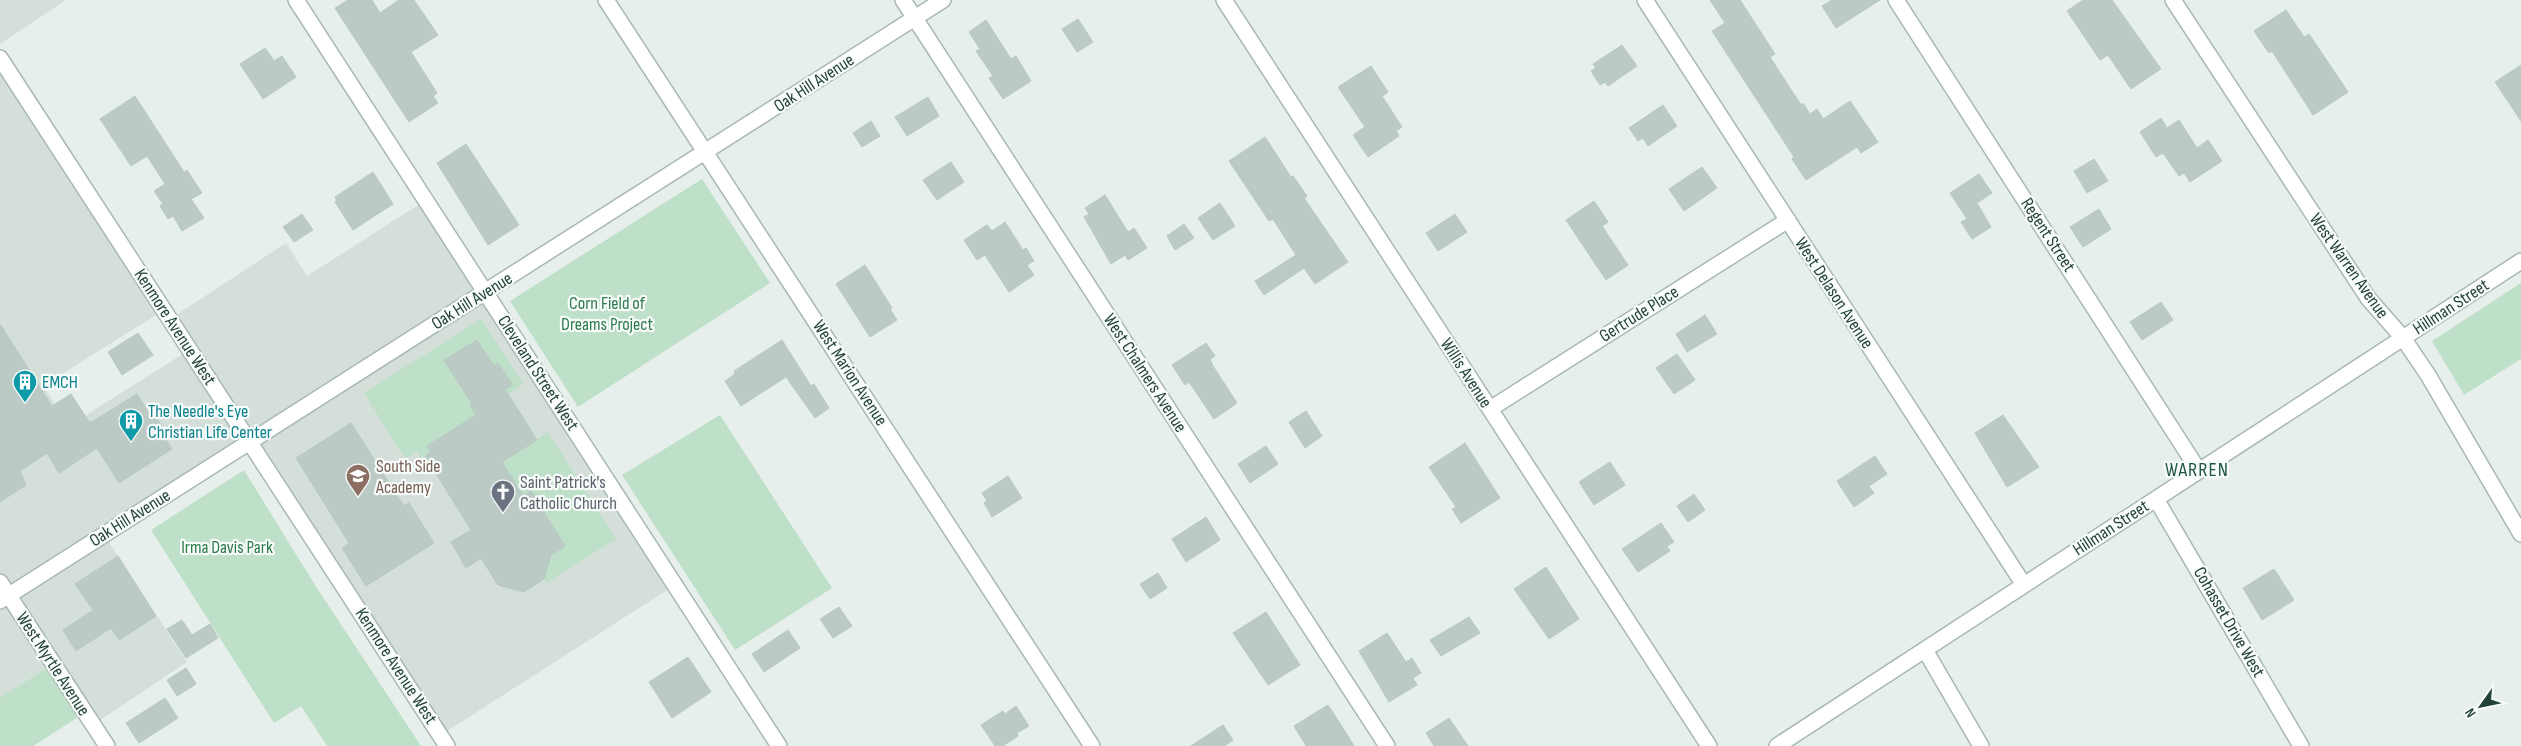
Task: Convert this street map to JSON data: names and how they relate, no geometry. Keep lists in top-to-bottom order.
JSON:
{
  "streets": {
    "street": [
      "Oak Hill Avenue",
      "Regent Street",
      "West Warren Avenue",
      "West Delason Avenue",
      "Hillman Street",
      "Gertrude Place",
      "Kenmore Avenue West",
      "Cleveland Street West",
      "West Marion Avenue",
      "West Chalmers Avenue",
      "Willis Avenue",
      "Cohasset Drive West",
      "West Myrtle Avenue"
    ]
  },
  "crossings": [
    ["Oak Hill Avenue", "Kenmore Avenue West"],
    ["Oak Hill Avenue", "Cleveland Street West"],
    ["Oak Hill Avenue", "West Marion Avenue"],
    ["Oak Hill Avenue", "West Chalmers Avenue"],
    ["Oak Hill Avenue", "West Myrtle Avenue"],
    ["Regent Street", "Hillman Street"],
    ["West Warren Avenue", "Hillman Street"],
    ["West Delason Avenue", "Hillman Street"],
    ["West Delason Avenue", "Gertrude Place"],
    ["Hillman Street", "Cohasset Drive West"],
    ["Gertrude Place", "Willis Avenue"]
  ],
  "districts": ["WARREN"],
  "parks": ["Corn Field of Dreams Project", "Irma Davis Park"],
  "places": {
    "building": ["EMCH", "The Needle's Eye Christian Life Center"],
    "school or university": ["South Side Academy"],
    "church": ["Saint Patrick's Catholic Church"]
  },
  "north": "bottom left"
}
